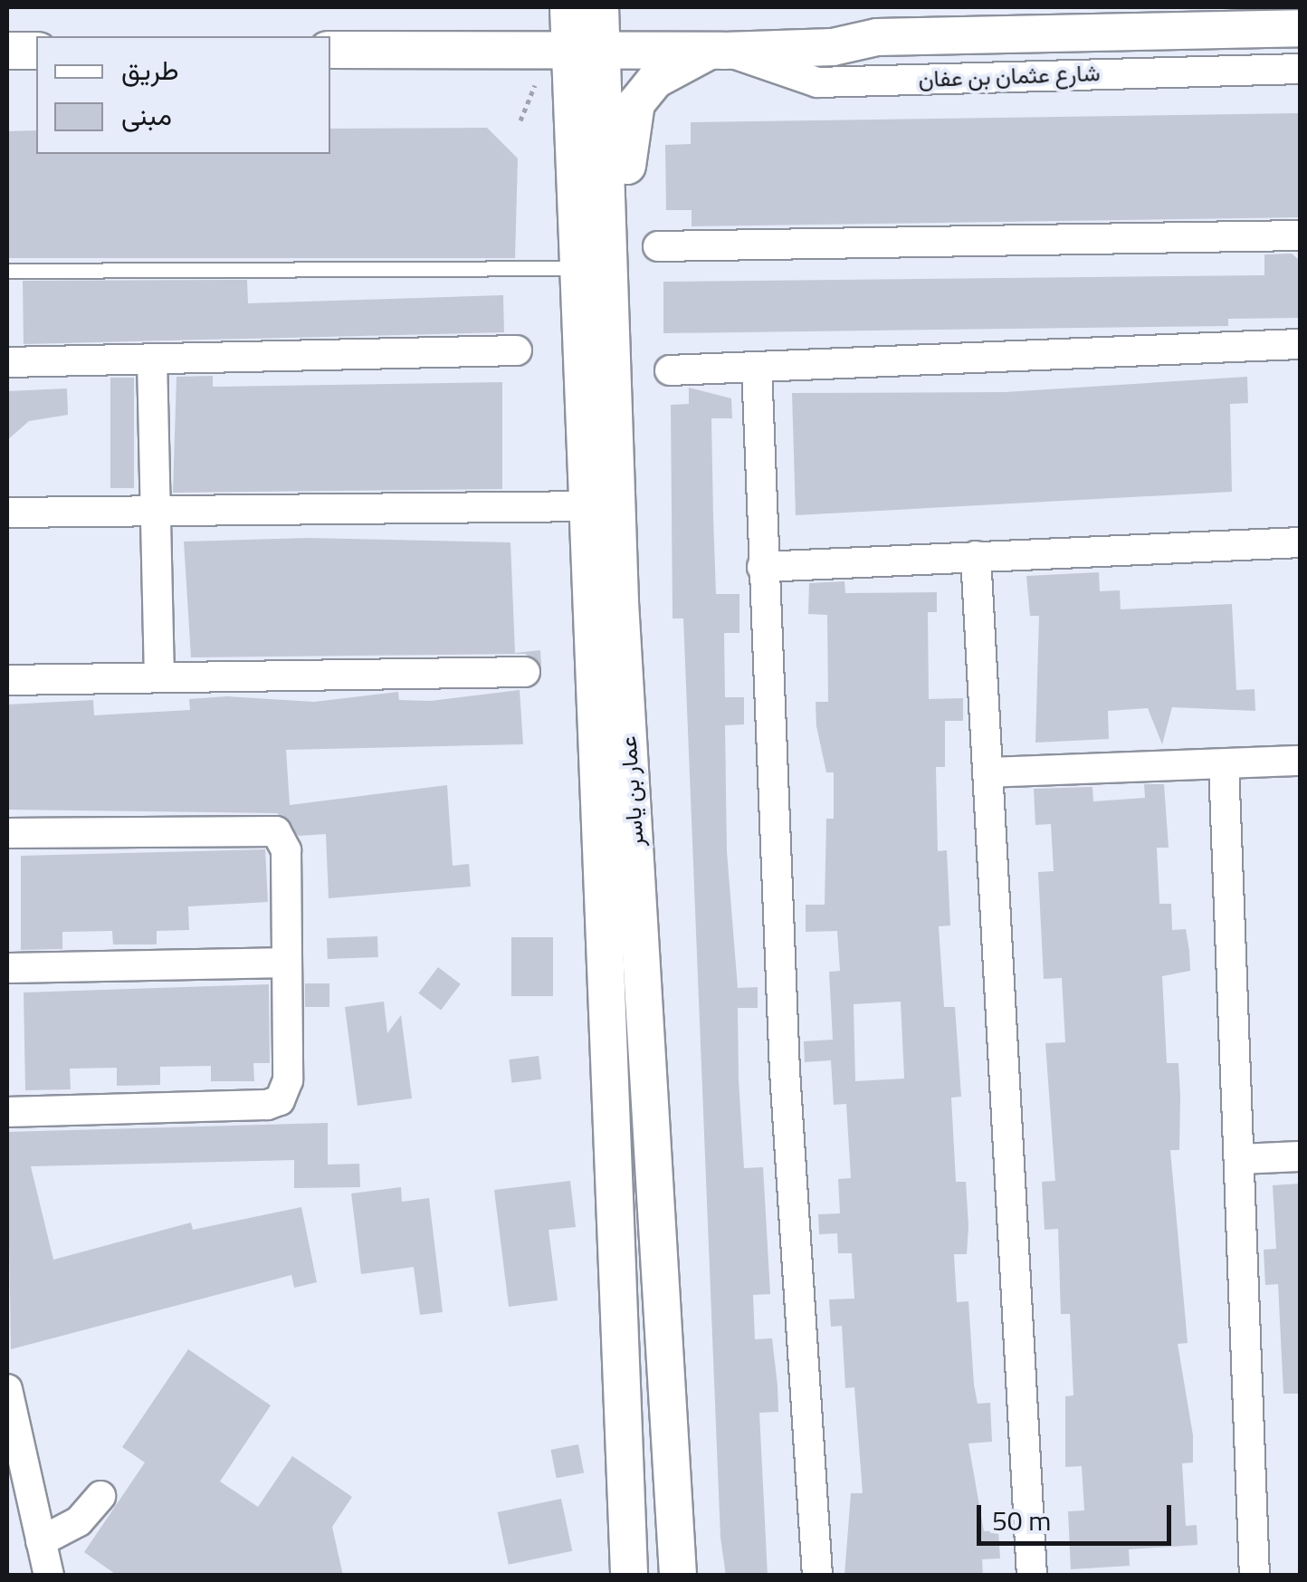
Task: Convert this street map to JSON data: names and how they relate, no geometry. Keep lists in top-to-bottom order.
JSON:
{
  "streets": {
    "street": ["شارع عثمان بن عفان", "عمار بن ياسر"]
  },
  "crossings": [
    ["شارع عثمان بن عفان", "عمار بن ياسر"]
  ],
  "legend": ["طريق", "مبنى"],
  "scale_bar": "50 m"
}
